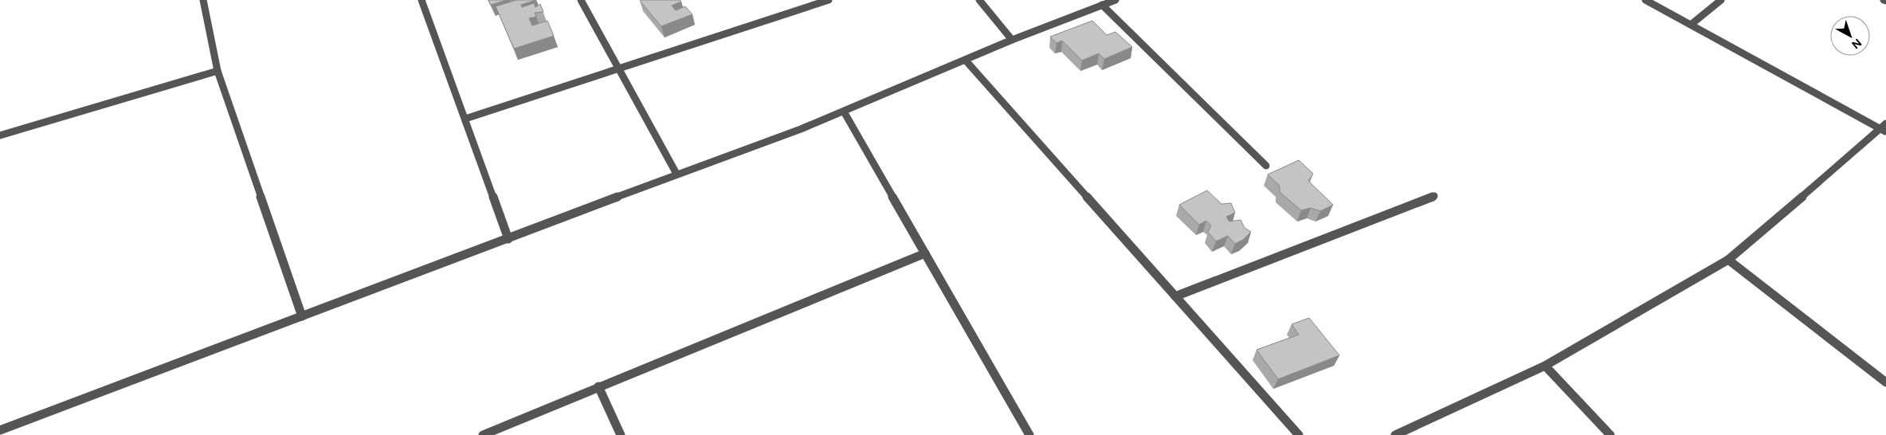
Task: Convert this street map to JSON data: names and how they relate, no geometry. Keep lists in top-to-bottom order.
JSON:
{
  "north": "bottom right"
}
